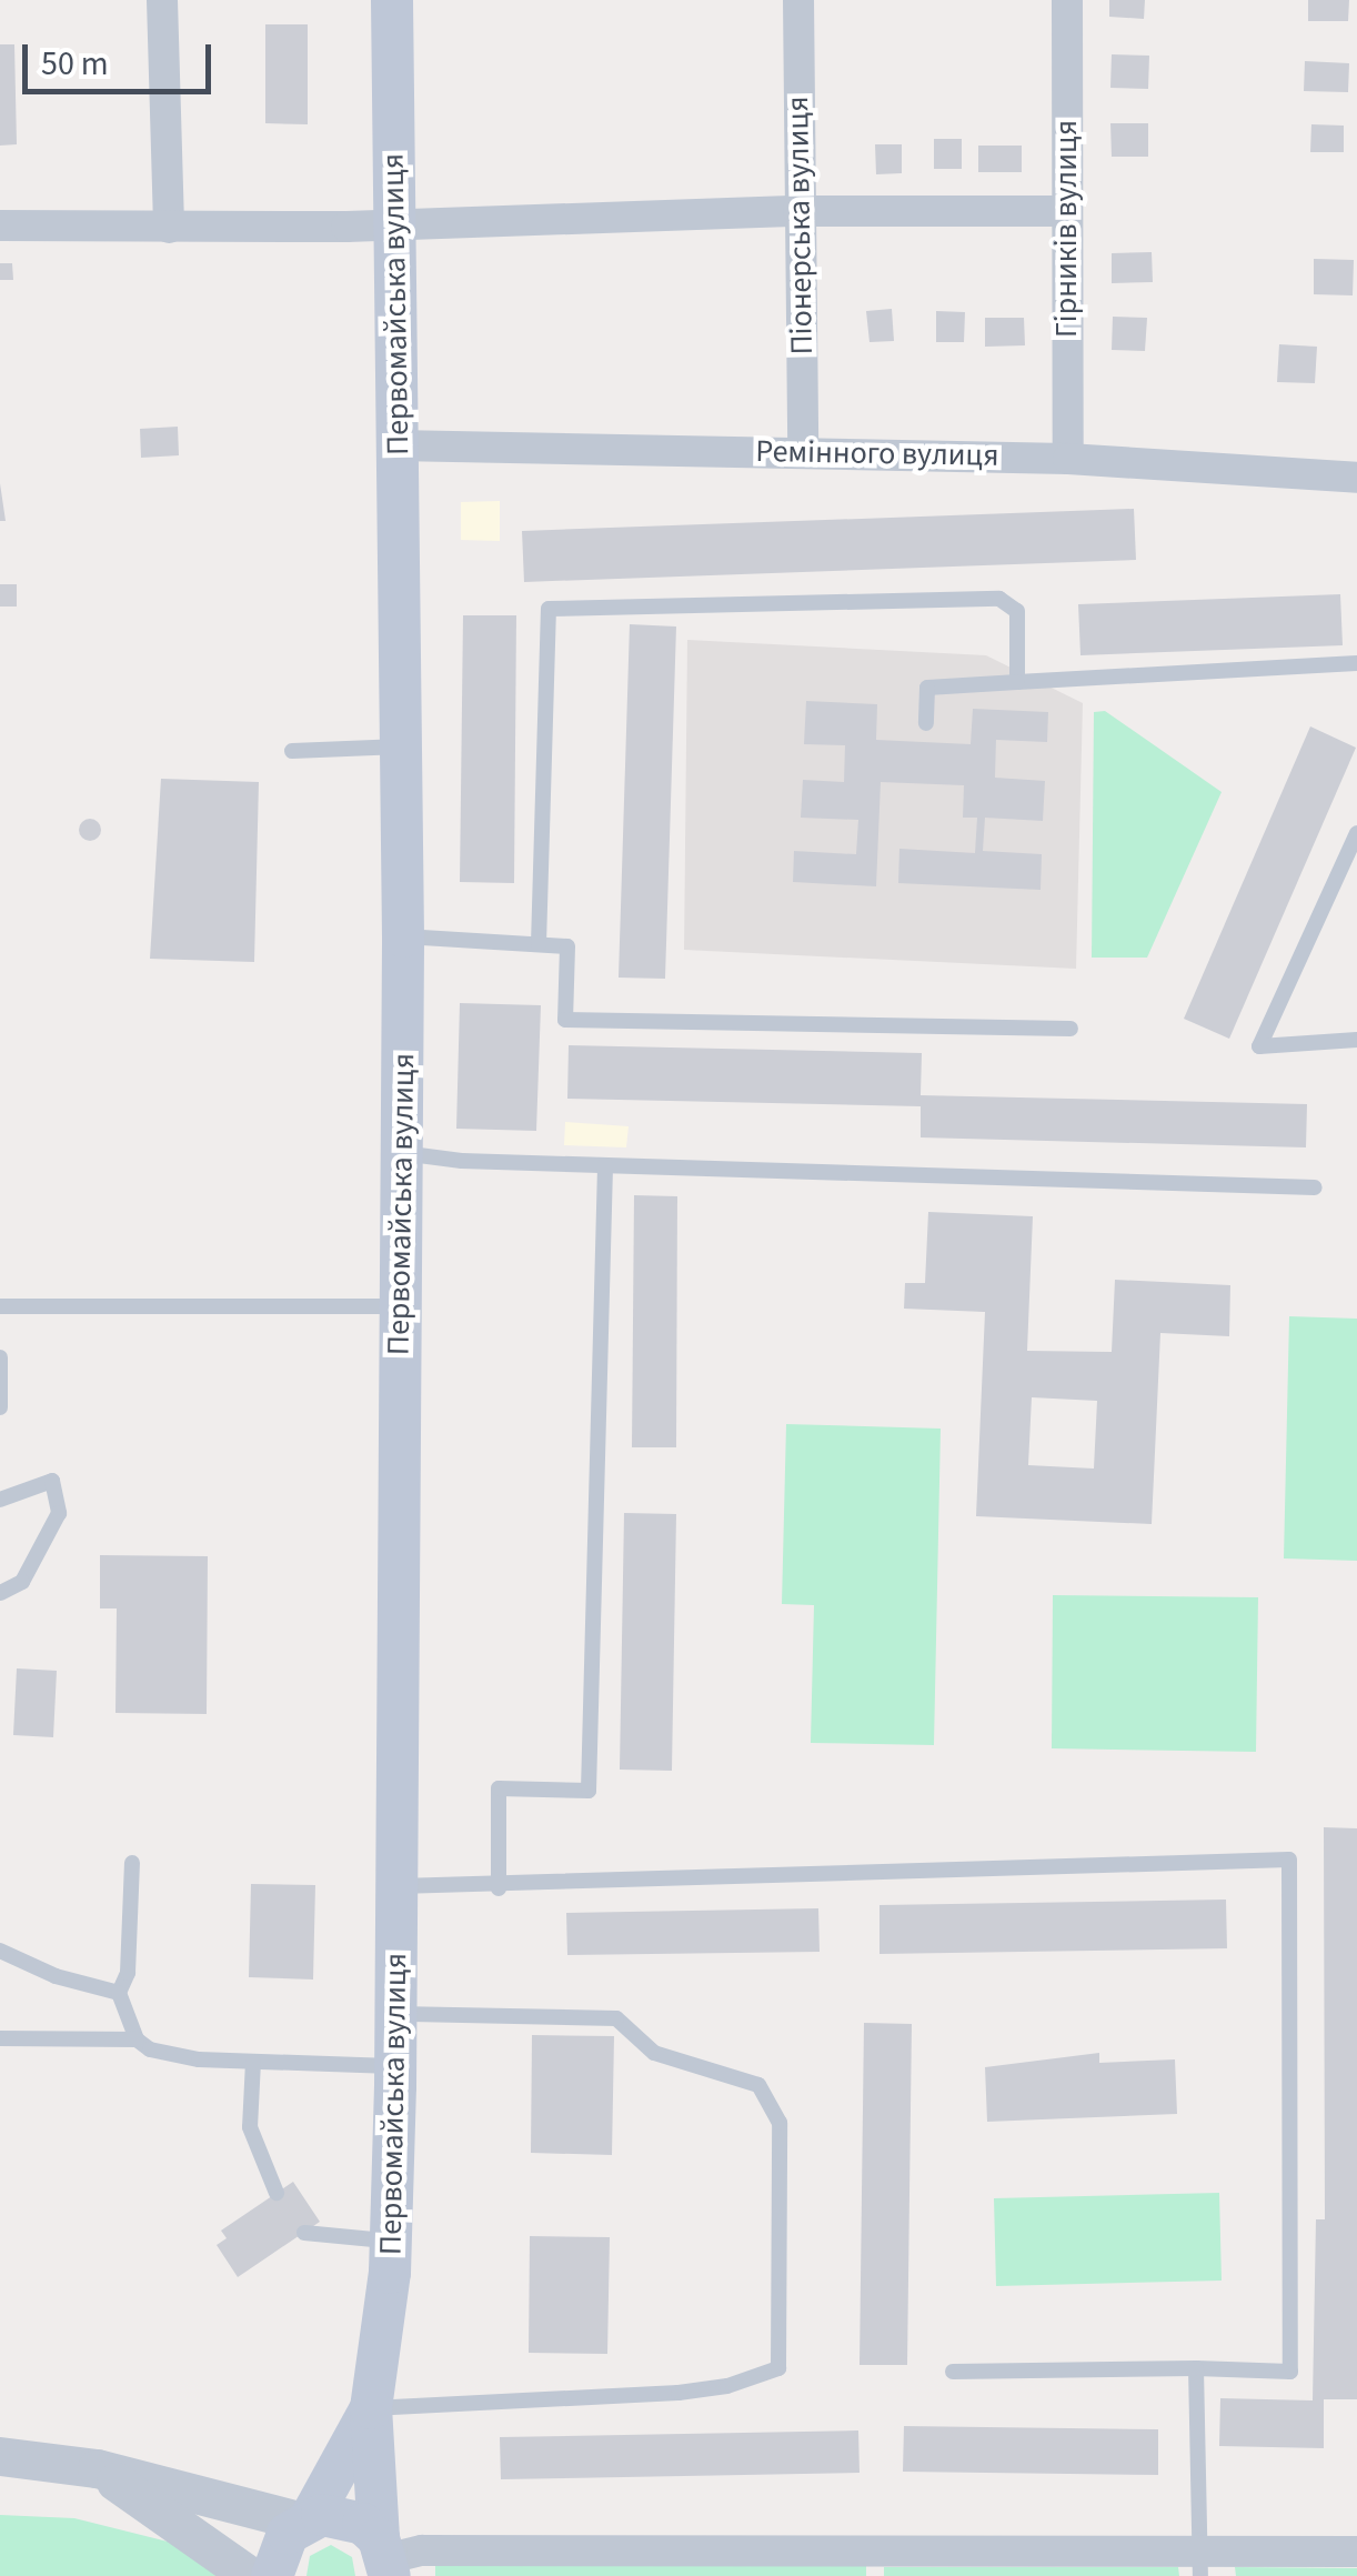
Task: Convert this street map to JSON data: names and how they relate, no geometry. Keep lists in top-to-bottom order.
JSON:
{
  "streets": {
    "main road": ["Первомайська вулиця"],
    "street": ["Піонерська вулиця", "Гірників вулиця", "Ремінного вулиця"]
  },
  "crossings": [
    ["Піонерська вулиця", "Ремінного вулиця"],
    ["Гірників вулиця", "Ремінного вулиця"],
    ["Первомайська вулиця", "Ремінного вулиця"]
  ],
  "scale_bar": "50 m"
}
